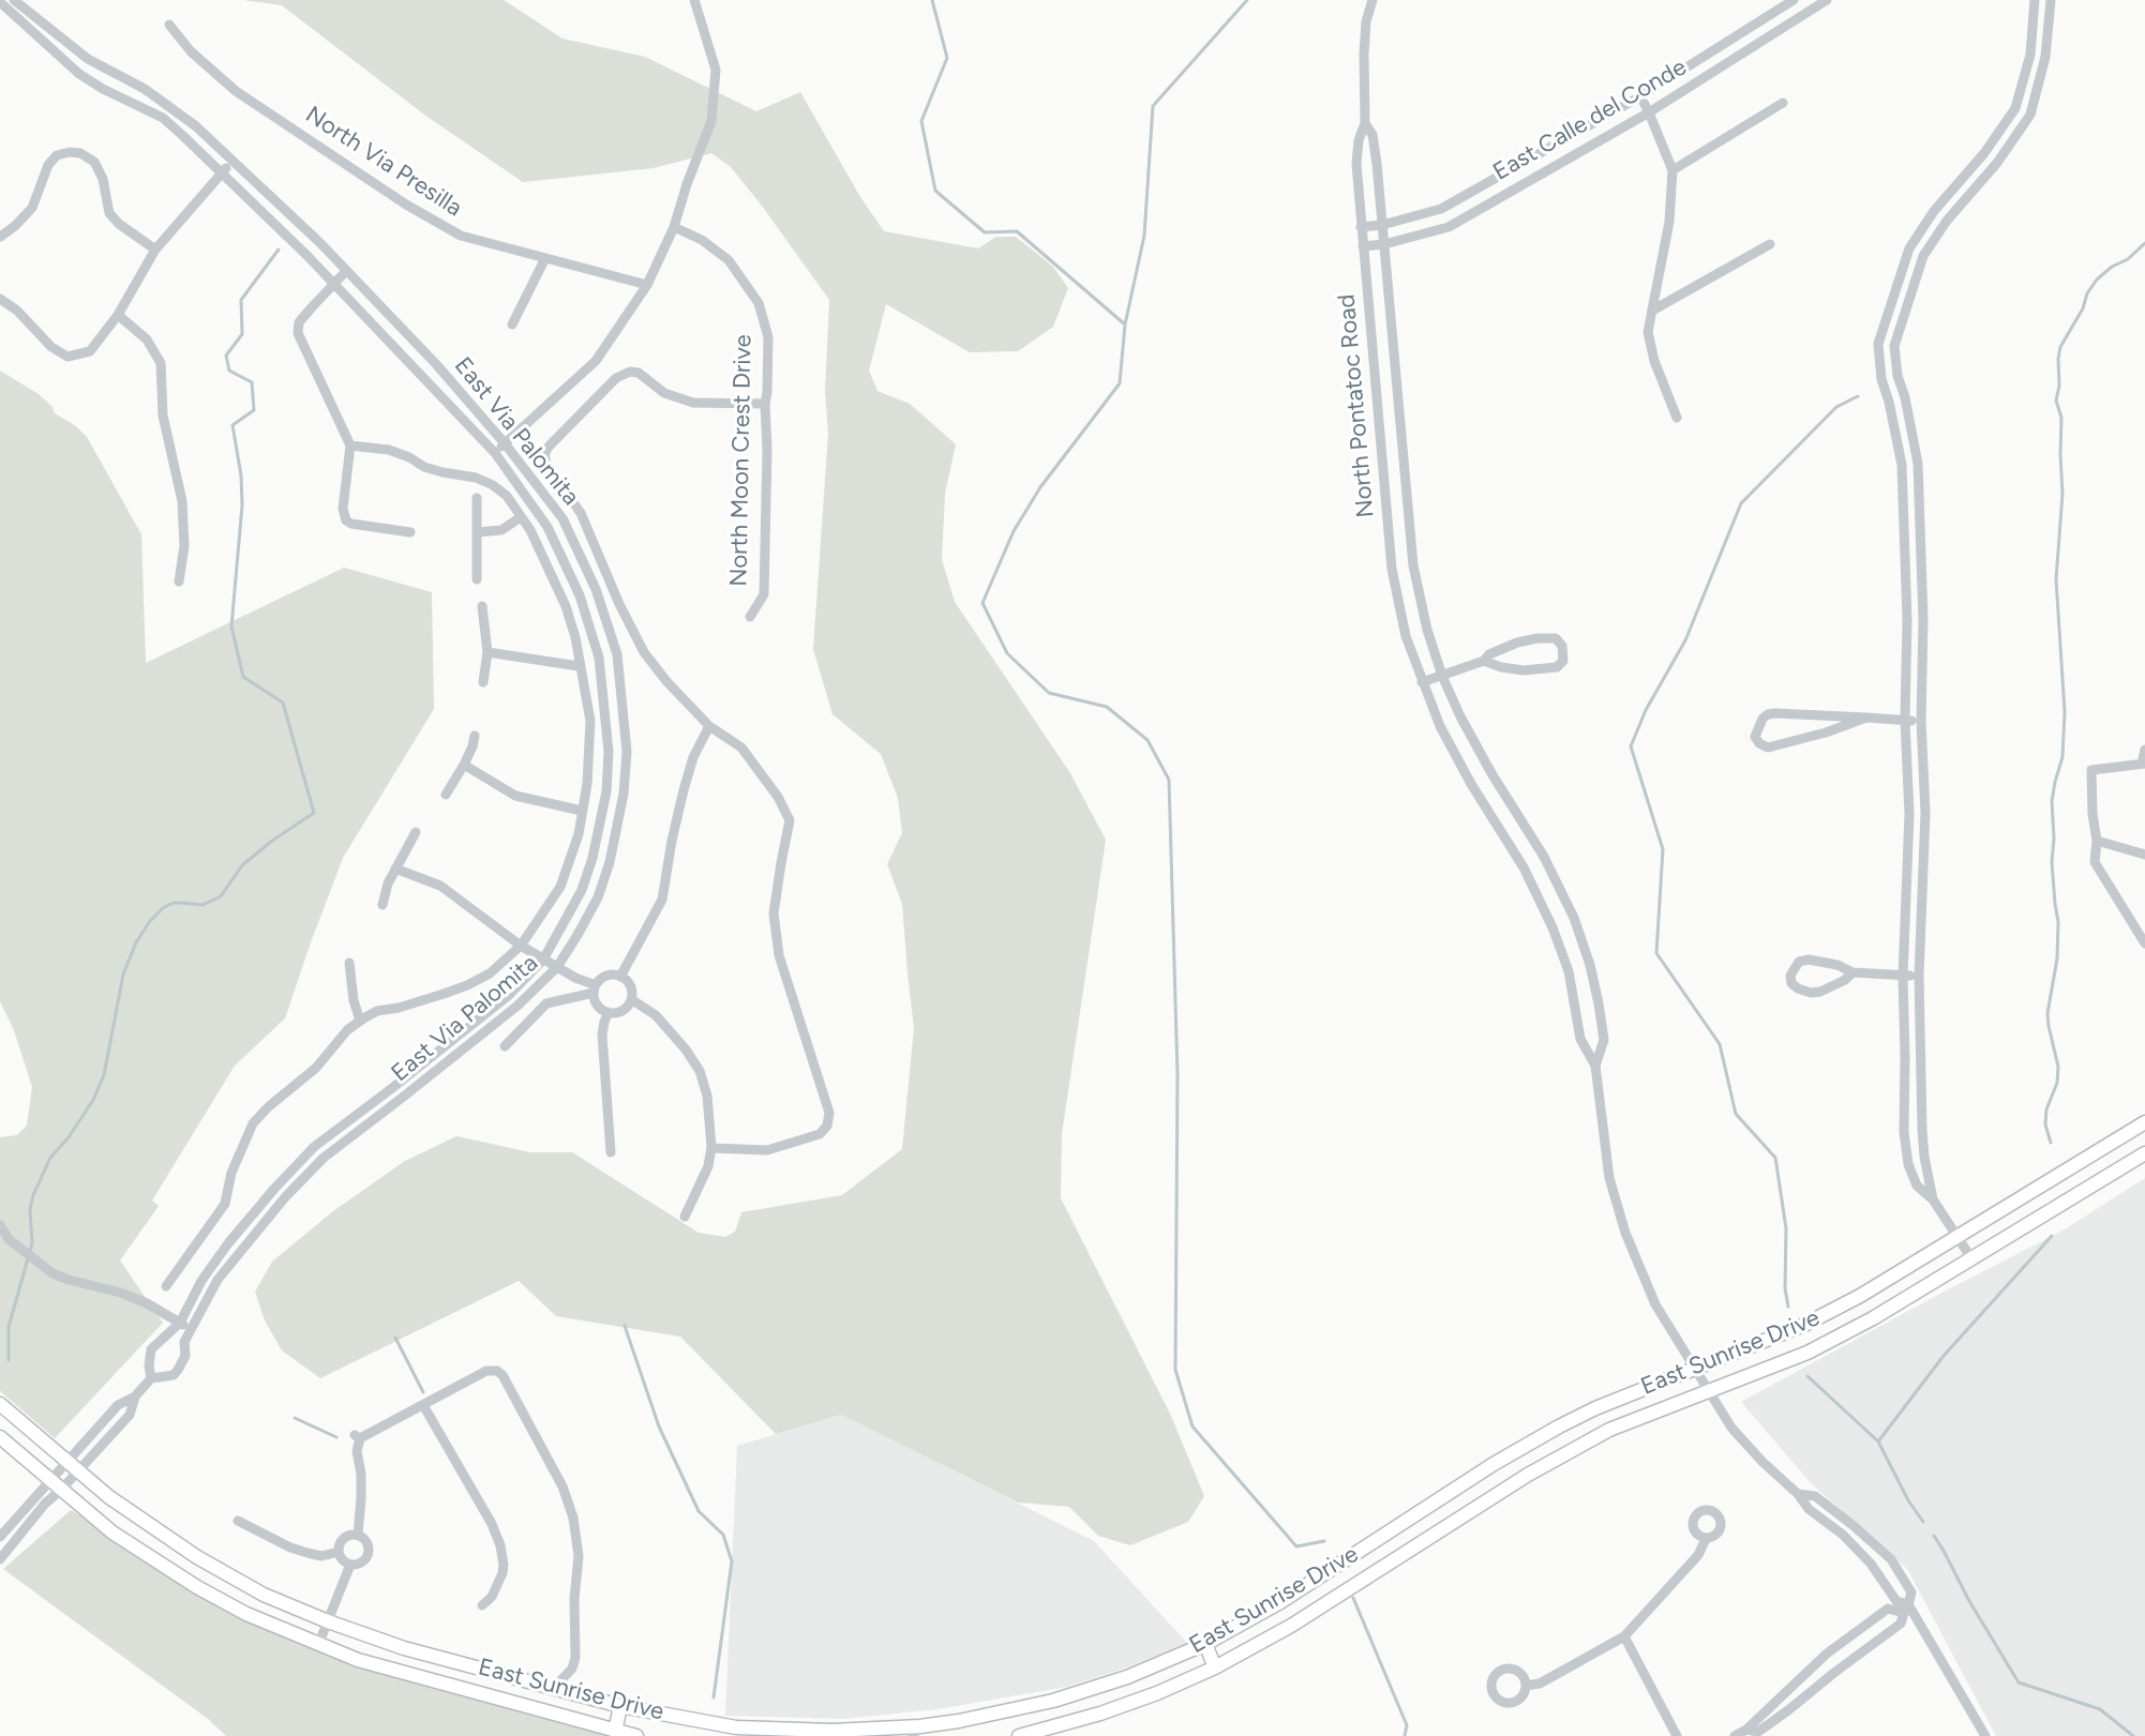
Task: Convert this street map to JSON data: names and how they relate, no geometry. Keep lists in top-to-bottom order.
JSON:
{
  "streets": {
    "main road": ["East Sunrise Drive"],
    "street": [
      "East Calle del Conde",
      "North Via Presilla",
      "North Pontatoc Road",
      "East Via Palomita",
      "North Moon Crest Drive"
    ]
  },
  "crossings": [
    ["East Calle del Conde", "North Pontatoc Road"],
    ["North Pontatoc Road", "East Sunrise Drive"],
    ["East Via Palomita", "East Sunrise Drive"]
  ]
}
